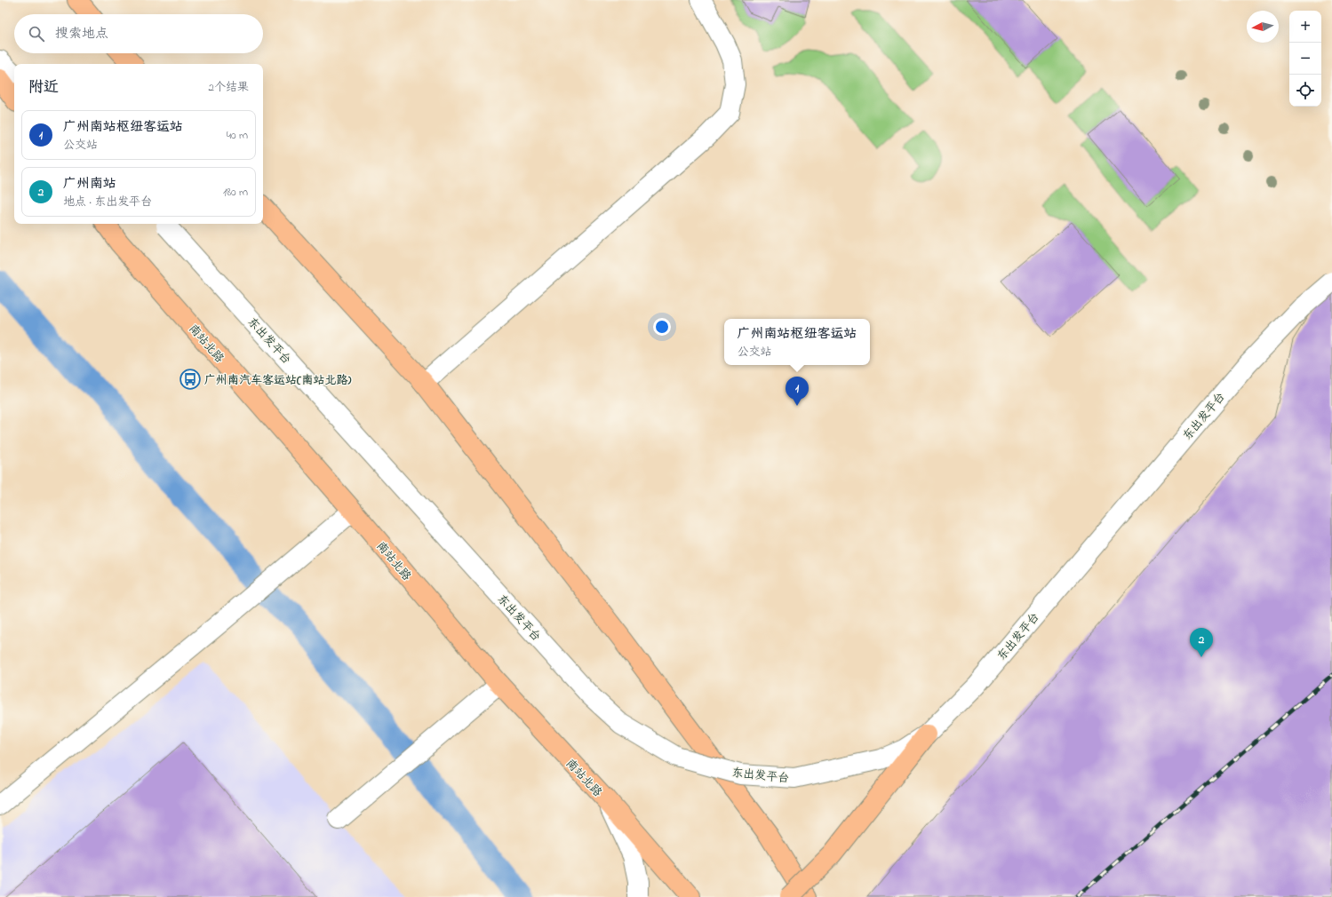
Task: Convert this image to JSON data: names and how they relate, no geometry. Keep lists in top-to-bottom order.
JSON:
{
  "streets": {
    "main road": ["南站北路"],
    "street": ["东出发平台"]
  },
  "places": {
    "bus stop": ["广州南汽车客运站(南站北路)"]
  },
  "north": "left",
  "page": {
    "map_buttons": ["+", "−"],
    "search": "搜索地点",
    "heading": ["附近", "2个结果"],
    "list": [
      {
        "mark": "1",
        "name": "广州南站枢纽客运站",
        "note": "公交站",
        "value": "40 m"
      },
      {
        "mark": "2",
        "name": "广州南站",
        "note": "地点 · 东出发平台",
        "value": "180 m"
      }
    ],
    "popup": ["广州南站枢纽客运站", "公交站"],
    "pins": ["1", "2"]
  }
}
